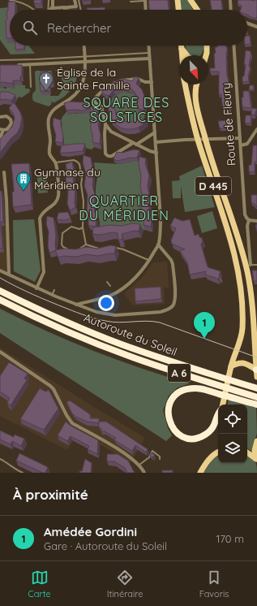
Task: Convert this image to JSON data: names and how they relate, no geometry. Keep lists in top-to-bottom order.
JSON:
{
  "streets": {
    "highway": ["Autoroute du Soleil", "A 6"],
    "main road": ["D 445"],
    "street": ["Route de Fleury"]
  },
  "districts": ["SQUARE DES SOLSTICES", "QUARTIER DU MÉRIDIEN"],
  "places": {
    "church": ["Église de la Sainte Famille"],
    "building": ["Gymnase du Méridien"]
  },
  "north": "bottom right",
  "page": {
    "search": "Rechercher",
    "pins": "1",
    "heading": "À proximité",
    "list": [
      {
        "mark": "1",
        "name": "Amédée Gordini",
        "note": "Gare · Autoroute du Soleil",
        "value": "170 m"
      }
    ],
    "nav": ["Carte", "Itinéraire", "Favoris"]
  }
}
